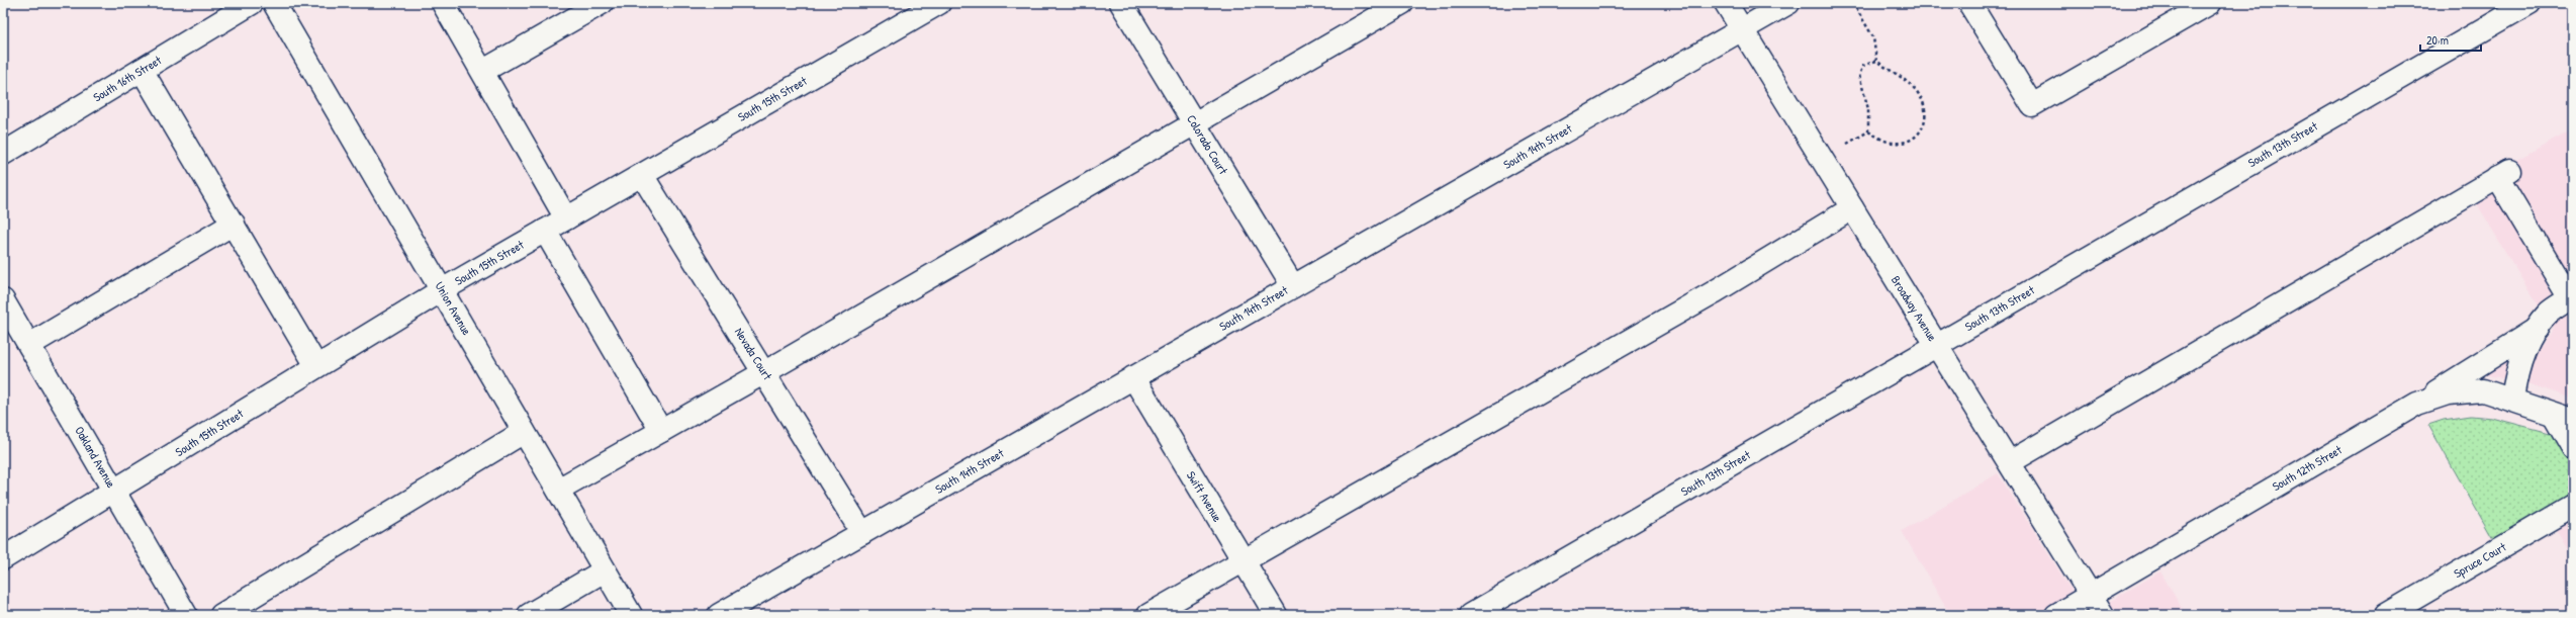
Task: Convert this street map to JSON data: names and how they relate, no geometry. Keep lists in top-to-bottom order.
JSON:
{
  "streets": {
    "street": [
      "South 16th Street",
      "South 15th Street",
      "Colorado Court",
      "South 13th Street",
      "South 14th Street",
      "Union Avenue",
      "Broadway Avenue",
      "Nevada Court",
      "Oakland Avenue",
      "South 12th Street",
      "Swift Avenue",
      "Spruce Court"
    ]
  },
  "crossings": [
    ["South 15th Street", "Union Avenue"],
    ["South 15th Street", "Nevada Court"],
    ["South 15th Street", "Oakland Avenue"],
    ["Colorado Court", "South 14th Street"],
    ["South 13th Street", "Broadway Avenue"],
    ["South 14th Street", "Broadway Avenue"],
    ["South 14th Street", "Nevada Court"],
    ["South 14th Street", "Swift Avenue"],
    ["Broadway Avenue", "South 12th Street"]
  ],
  "scale_bar": "20 m"
}
